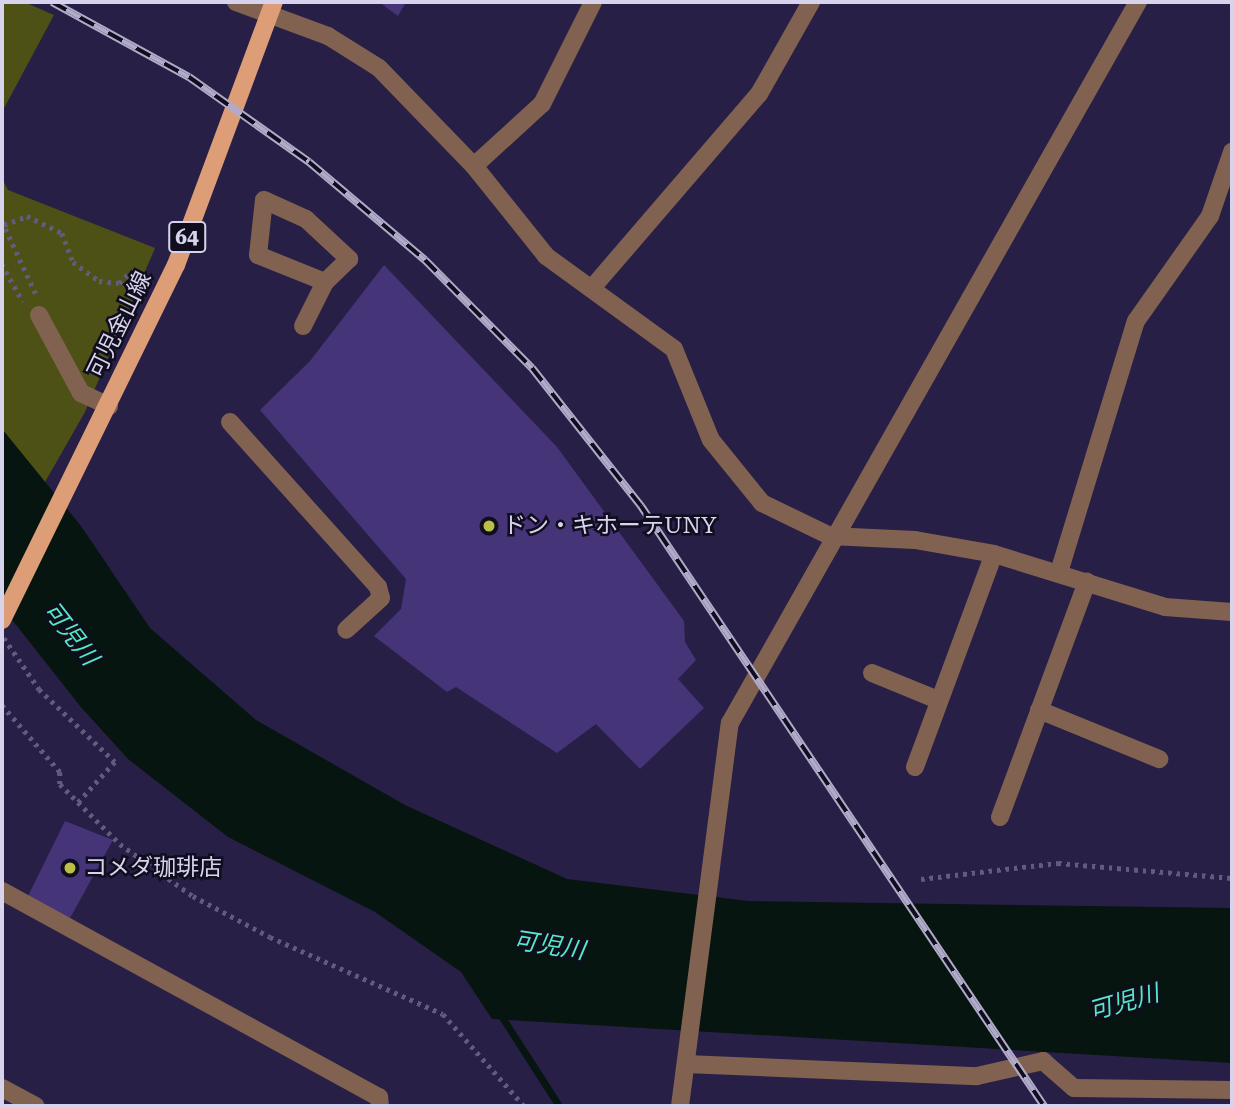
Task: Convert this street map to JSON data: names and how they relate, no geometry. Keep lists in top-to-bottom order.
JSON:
{
  "streets": {
    "main road": ["64", "可児金山線"]
  },
  "water": ["可児川"],
  "places": ["ドン・キホーテUNY", "コメダ珈琲店"]
}
